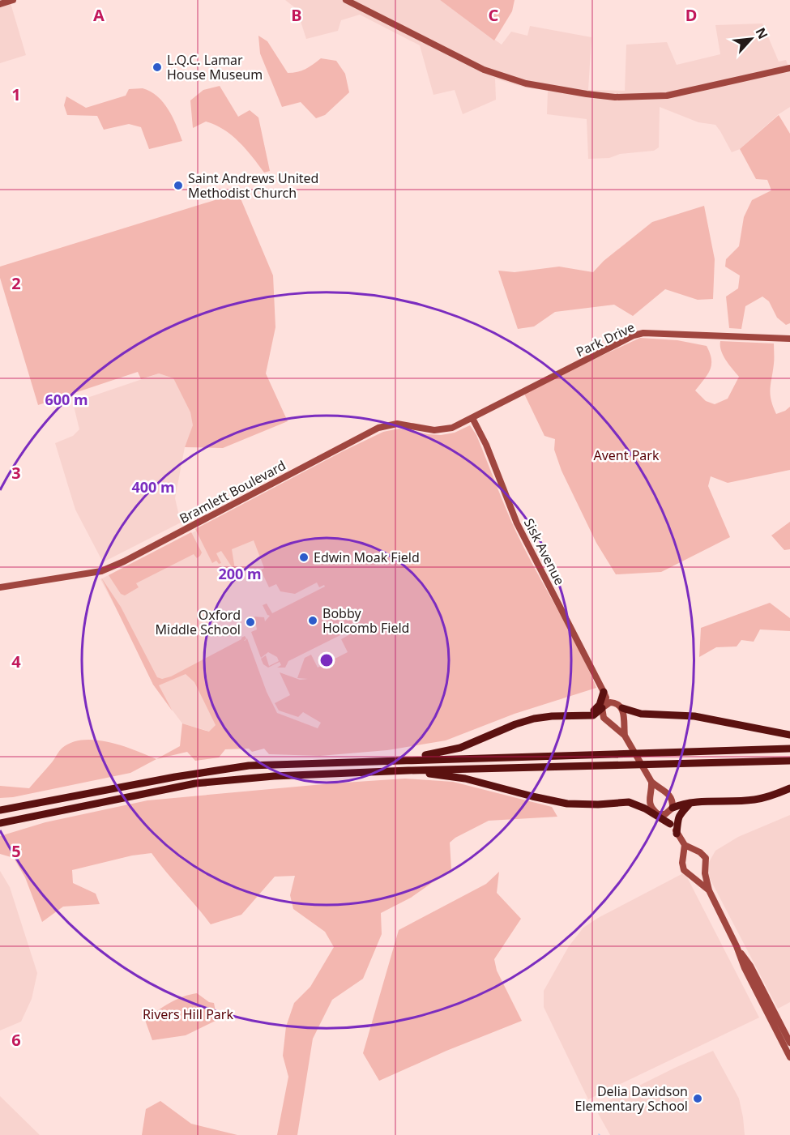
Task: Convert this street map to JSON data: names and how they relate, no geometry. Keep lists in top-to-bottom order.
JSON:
{
  "streets": {
    "street": ["Park Drive", "Bramlett Boulevard", "Sisk Avenue"]
  },
  "crossings": [
    ["Park Drive", "Bramlett Boulevard"],
    ["Park Drive", "Sisk Avenue"],
    ["Bramlett Boulevard", "Sisk Avenue"]
  ],
  "parks": ["Avent Park", "Rivers Hill Park"],
  "places": [
    "L.Q.C. Lamar House Museum",
    "Saint Andrews United Methodist Church",
    "Edwin Moak Field",
    "Bobby Holcomb Field",
    "Oxford Middle School",
    "Delia Davidson Elementary School"
  ],
  "north": "top right",
  "grid": {
    "columns": [
      "A",
      "B",
      "C",
      "D"
    ],
    "rows": [
      "1",
      "2",
      "3",
      "4",
      "5",
      "6"
    ]
  },
  "rings": ["600 m", "400 m", "200 m"]
}
